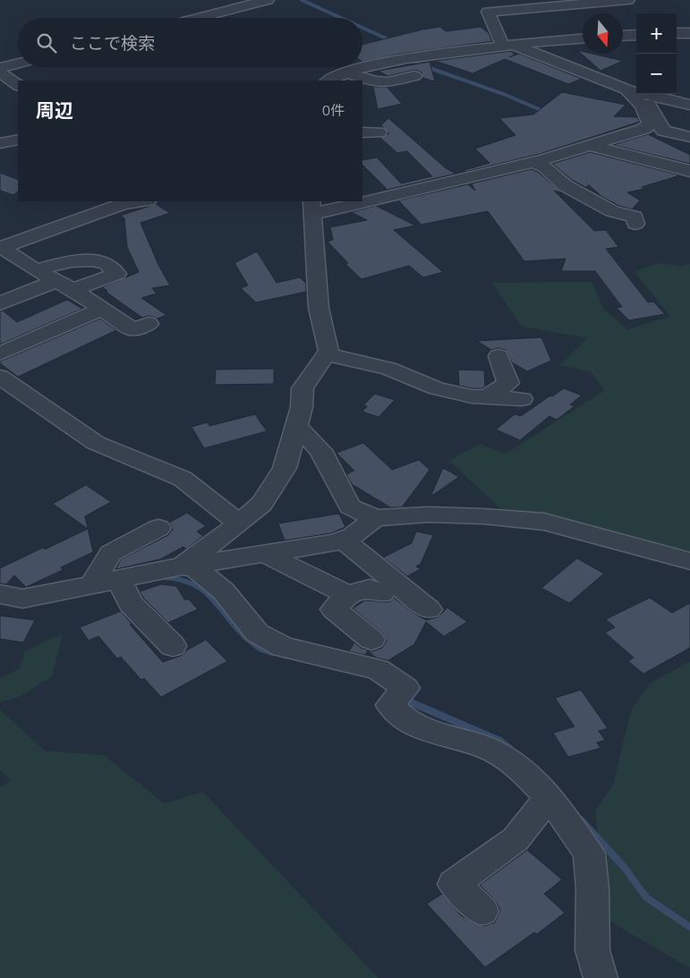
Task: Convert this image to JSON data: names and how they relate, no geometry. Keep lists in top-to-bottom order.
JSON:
{
  "north": "bottom",
  "page": {
    "map_buttons": ["+", "−"],
    "search": "ここで検索",
    "heading": ["周辺", "0件"]
  }
}
